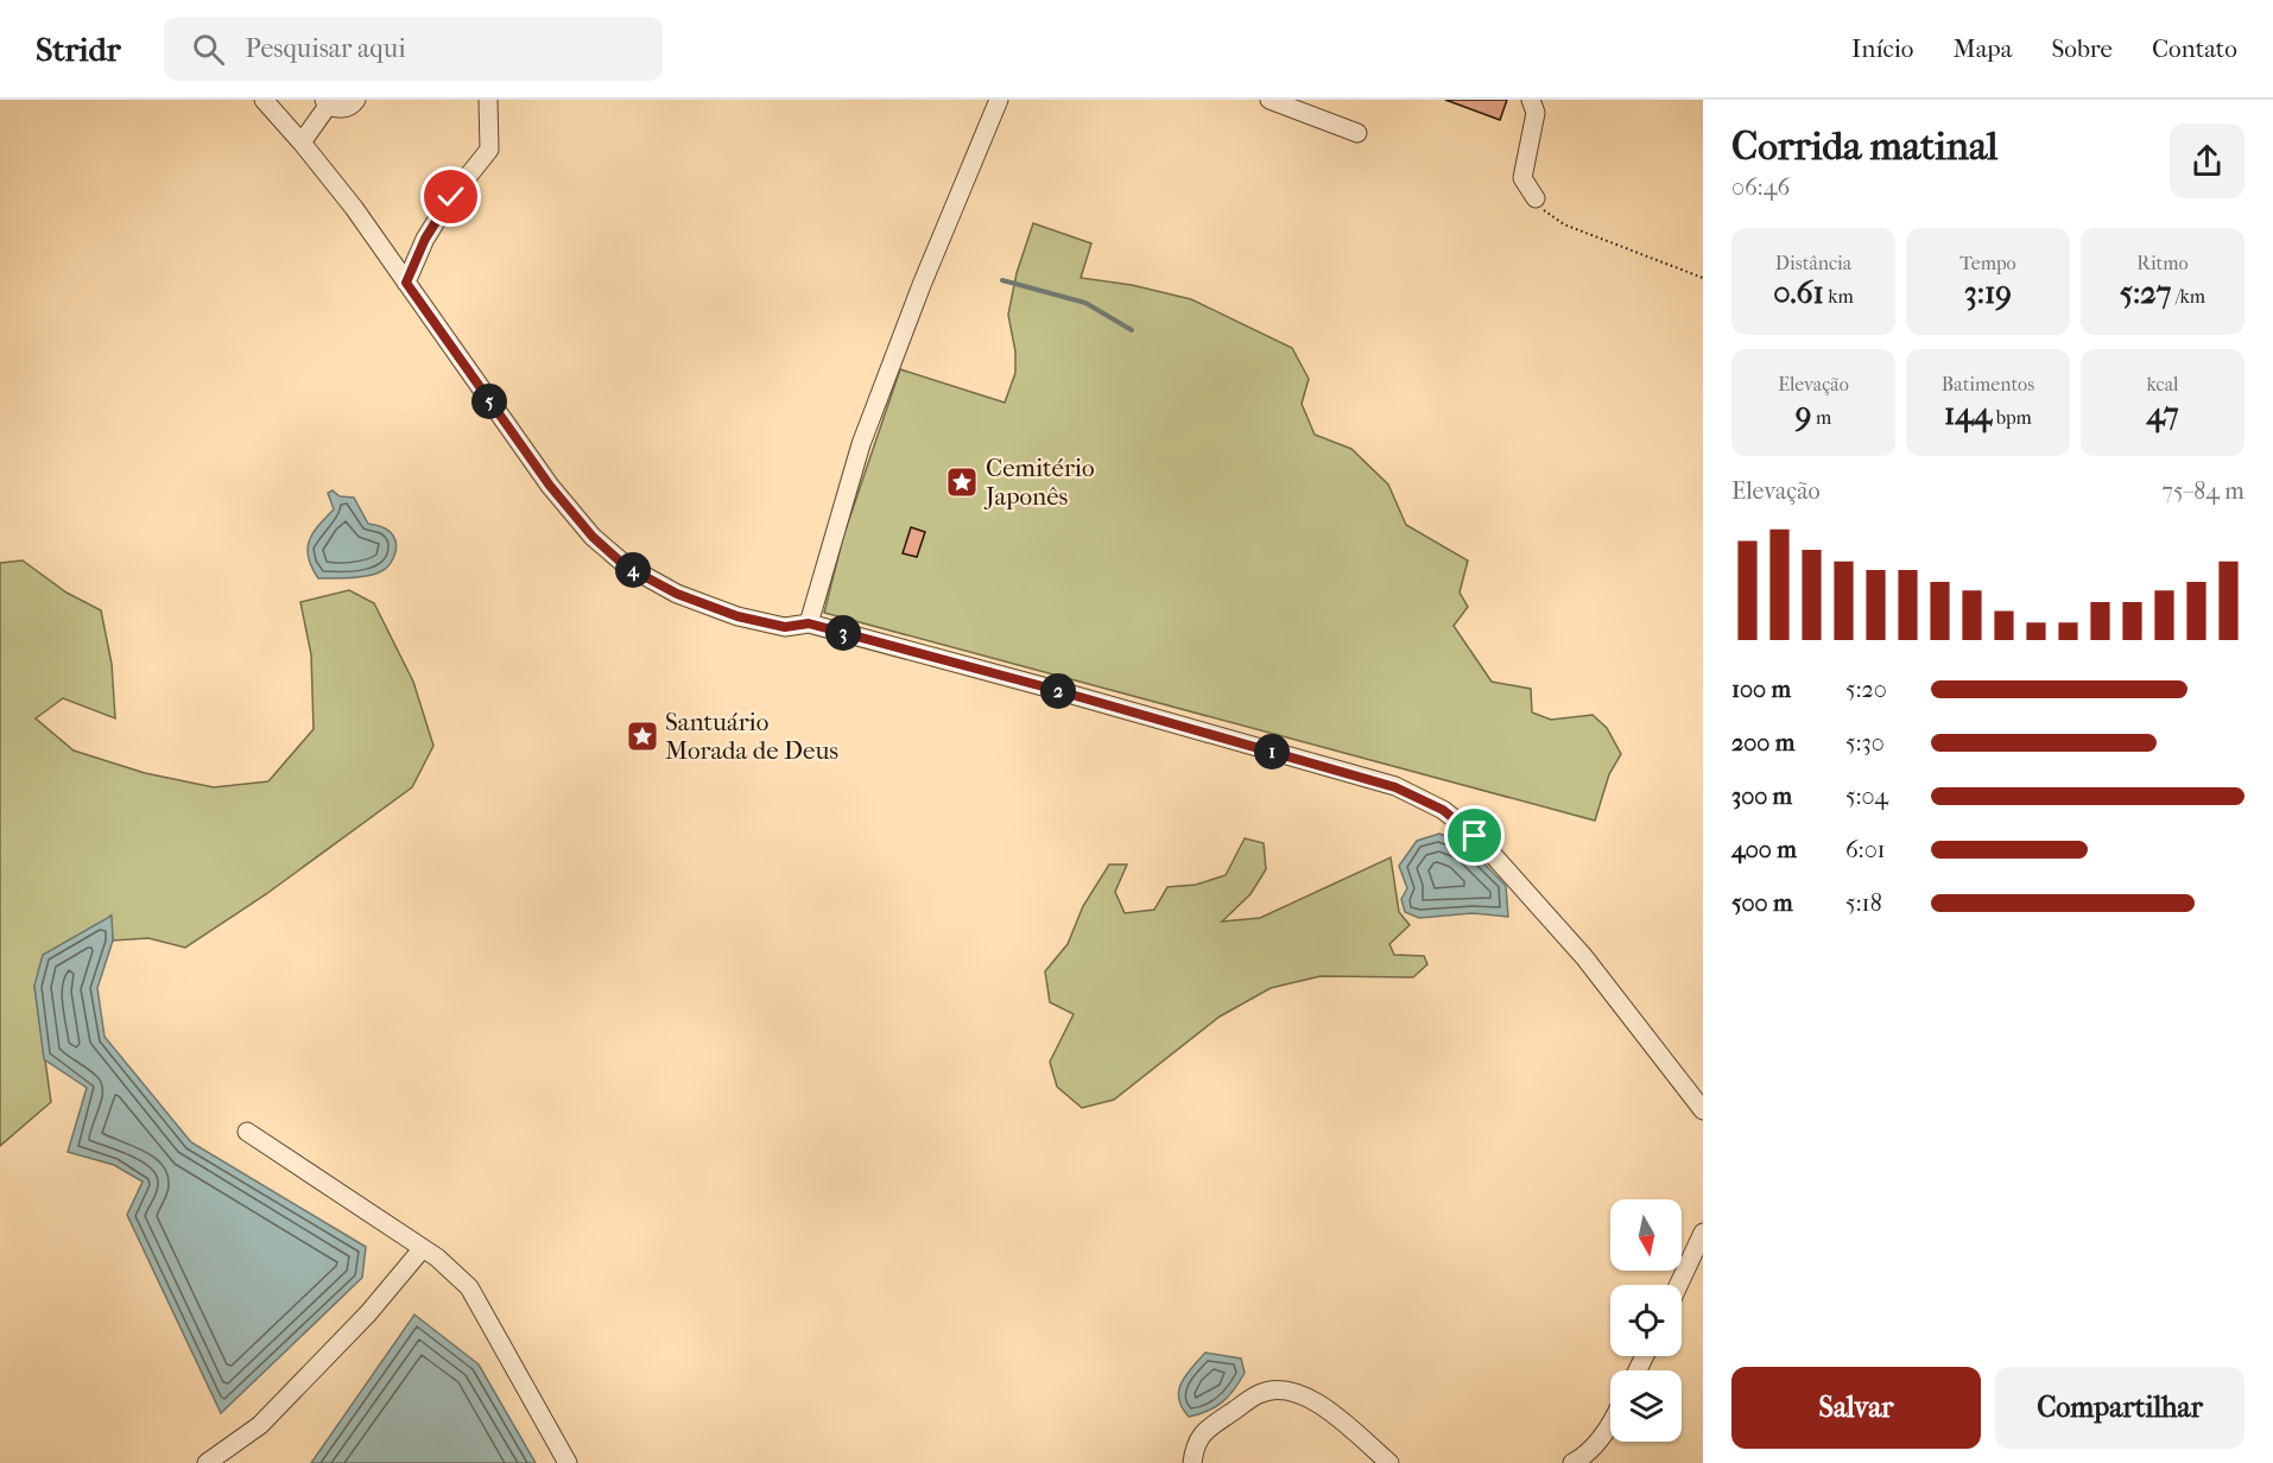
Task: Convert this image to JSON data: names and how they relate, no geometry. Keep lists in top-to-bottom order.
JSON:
{
  "places": {
    "place": ["Cemitério Japonês", "Santuário Morada de Deus"]
  },
  "north": "bottom",
  "page": {
    "header": "Stridr",
    "search": "Pesquisar aqui",
    "nav": [
      "Início",
      "Mapa",
      "Sobre",
      "Contato"
    ],
    "heading": ["Corrida matinal", "06:46"],
    "stats": [
      ["Distância", "0.61 km"],
      ["Tempo", "3:19"],
      ["Ritmo", "5:27 /km"],
      ["Elevação", "9 m"],
      ["Batimentos", "144 bpm"],
      ["kcal", "47"]
    ],
    "pins": [
      "5",
      "4",
      "3",
      "2",
      "1"
    ],
    "chart": ["Elevação", "75–84 m"],
    "list": [
      {
        "name": "100 m",
        "note": "5:20"
      },
      {
        "name": "200 m",
        "note": "5:30"
      },
      {
        "name": "300 m",
        "note": "5:04"
      },
      {
        "name": "400 m",
        "note": "6:01"
      },
      {
        "name": "500 m",
        "note": "5:18"
      }
    ],
    "buttons": ["Salvar", "Compartilhar"]
  }
}
